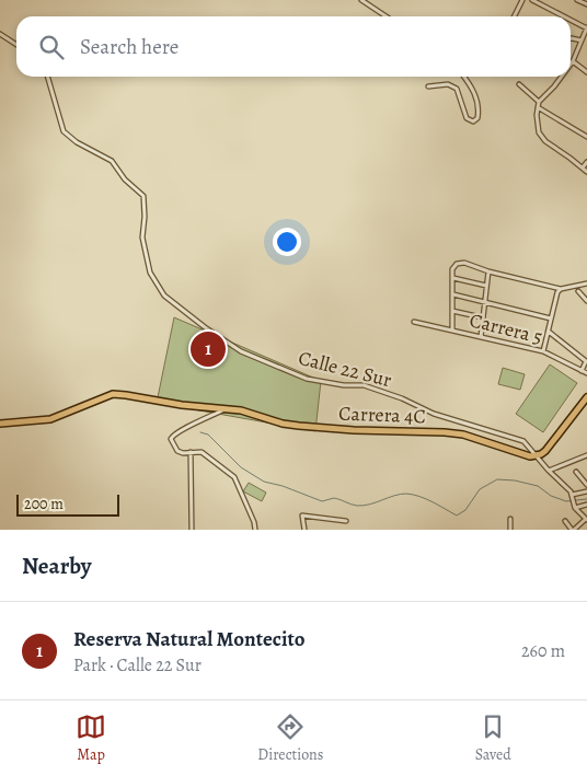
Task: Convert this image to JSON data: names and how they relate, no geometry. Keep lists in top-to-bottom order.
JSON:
{
  "streets": {
    "main road": ["Carrera 4C"],
    "street": ["Carrera 5", "Calle 22 Sur"]
  },
  "crossings": [
    ["Calle 22 Sur", "Carrera 4C"]
  ],
  "scale_bar": "200 m",
  "page": {
    "search": "Search here",
    "pins": "1",
    "scale": "200 m",
    "heading": "Nearby",
    "list": [
      {
        "mark": "1",
        "name": "Reserva Natural Montecito",
        "note": "Park · Calle 22 Sur",
        "value": "260 m"
      }
    ],
    "nav": ["Map", "Directions", "Saved"]
  }
}
